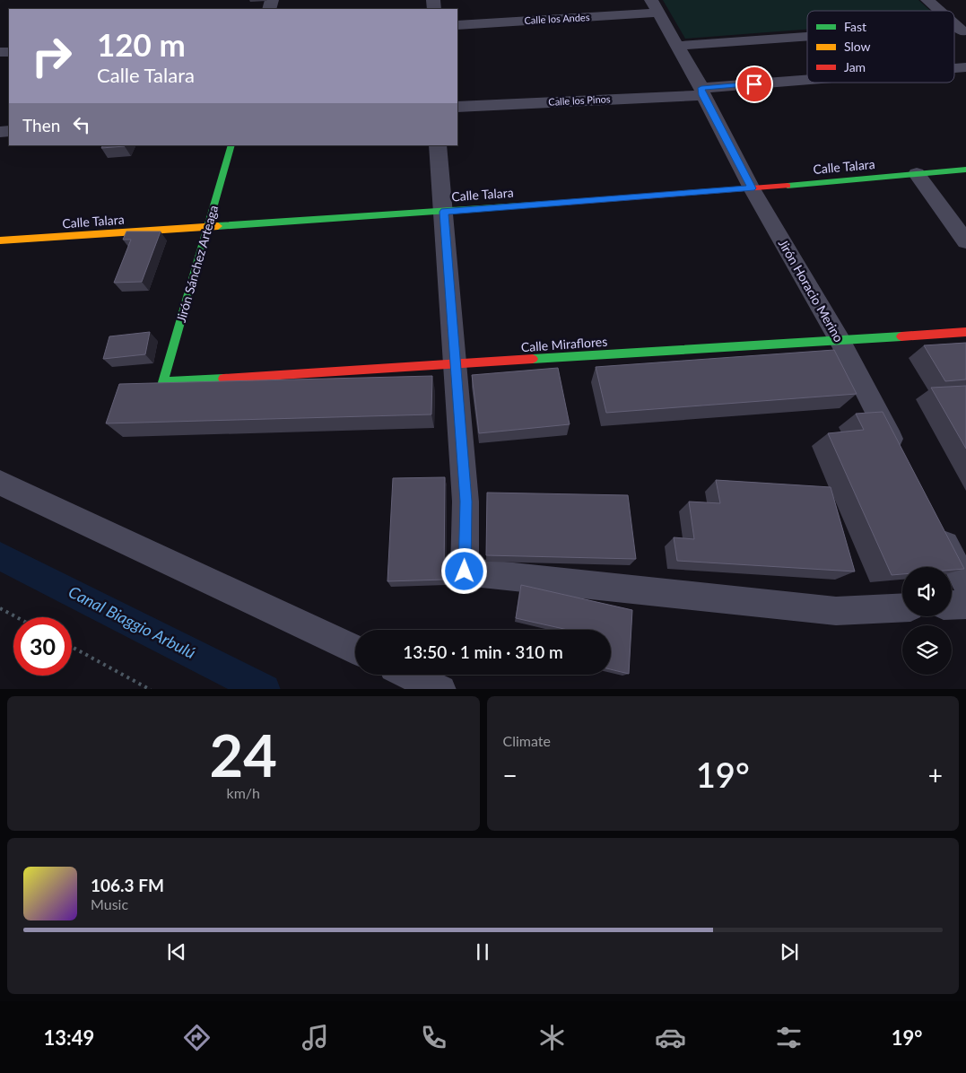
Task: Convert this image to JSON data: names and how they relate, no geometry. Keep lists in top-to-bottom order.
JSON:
{
  "streets": {
    "street": [
      "Calle los Andes",
      "Calle los Pinos",
      "Calle Talara",
      "Jirón Sánchez Arteaga",
      "Jirón Horacio Merino",
      "Calle Miraflores"
    ]
  },
  "crossings": [
    ["Calle los Andes", "Jirón Horacio Merino"],
    ["Calle los Pinos", "Jirón Horacio Merino"],
    ["Calle Talara", "Jirón Sánchez Arteaga"],
    ["Calle Talara", "Jirón Horacio Merino"],
    ["Jirón Sánchez Arteaga", "Calle Miraflores"],
    ["Jirón Horacio Merino", "Calle Miraflores"]
  ],
  "water": ["Canal Biaggio Arbulú"],
  "legend": ["Fast", "Slow", "Jam"],
  "page": {
    "turn": ["120 m", "Calle Talara"],
    "then": "Then",
    "limit": "30",
    "trip": "13:50 · 1 min · 310 m",
    "tile": [
      ["24", "km/h"],
      "Climate"
    ],
    "heat": ["−", "19°", "+"],
    "song": ["106.3 FM", "Music"],
    "tabs": ["13:49", "19°"]
  }
}
